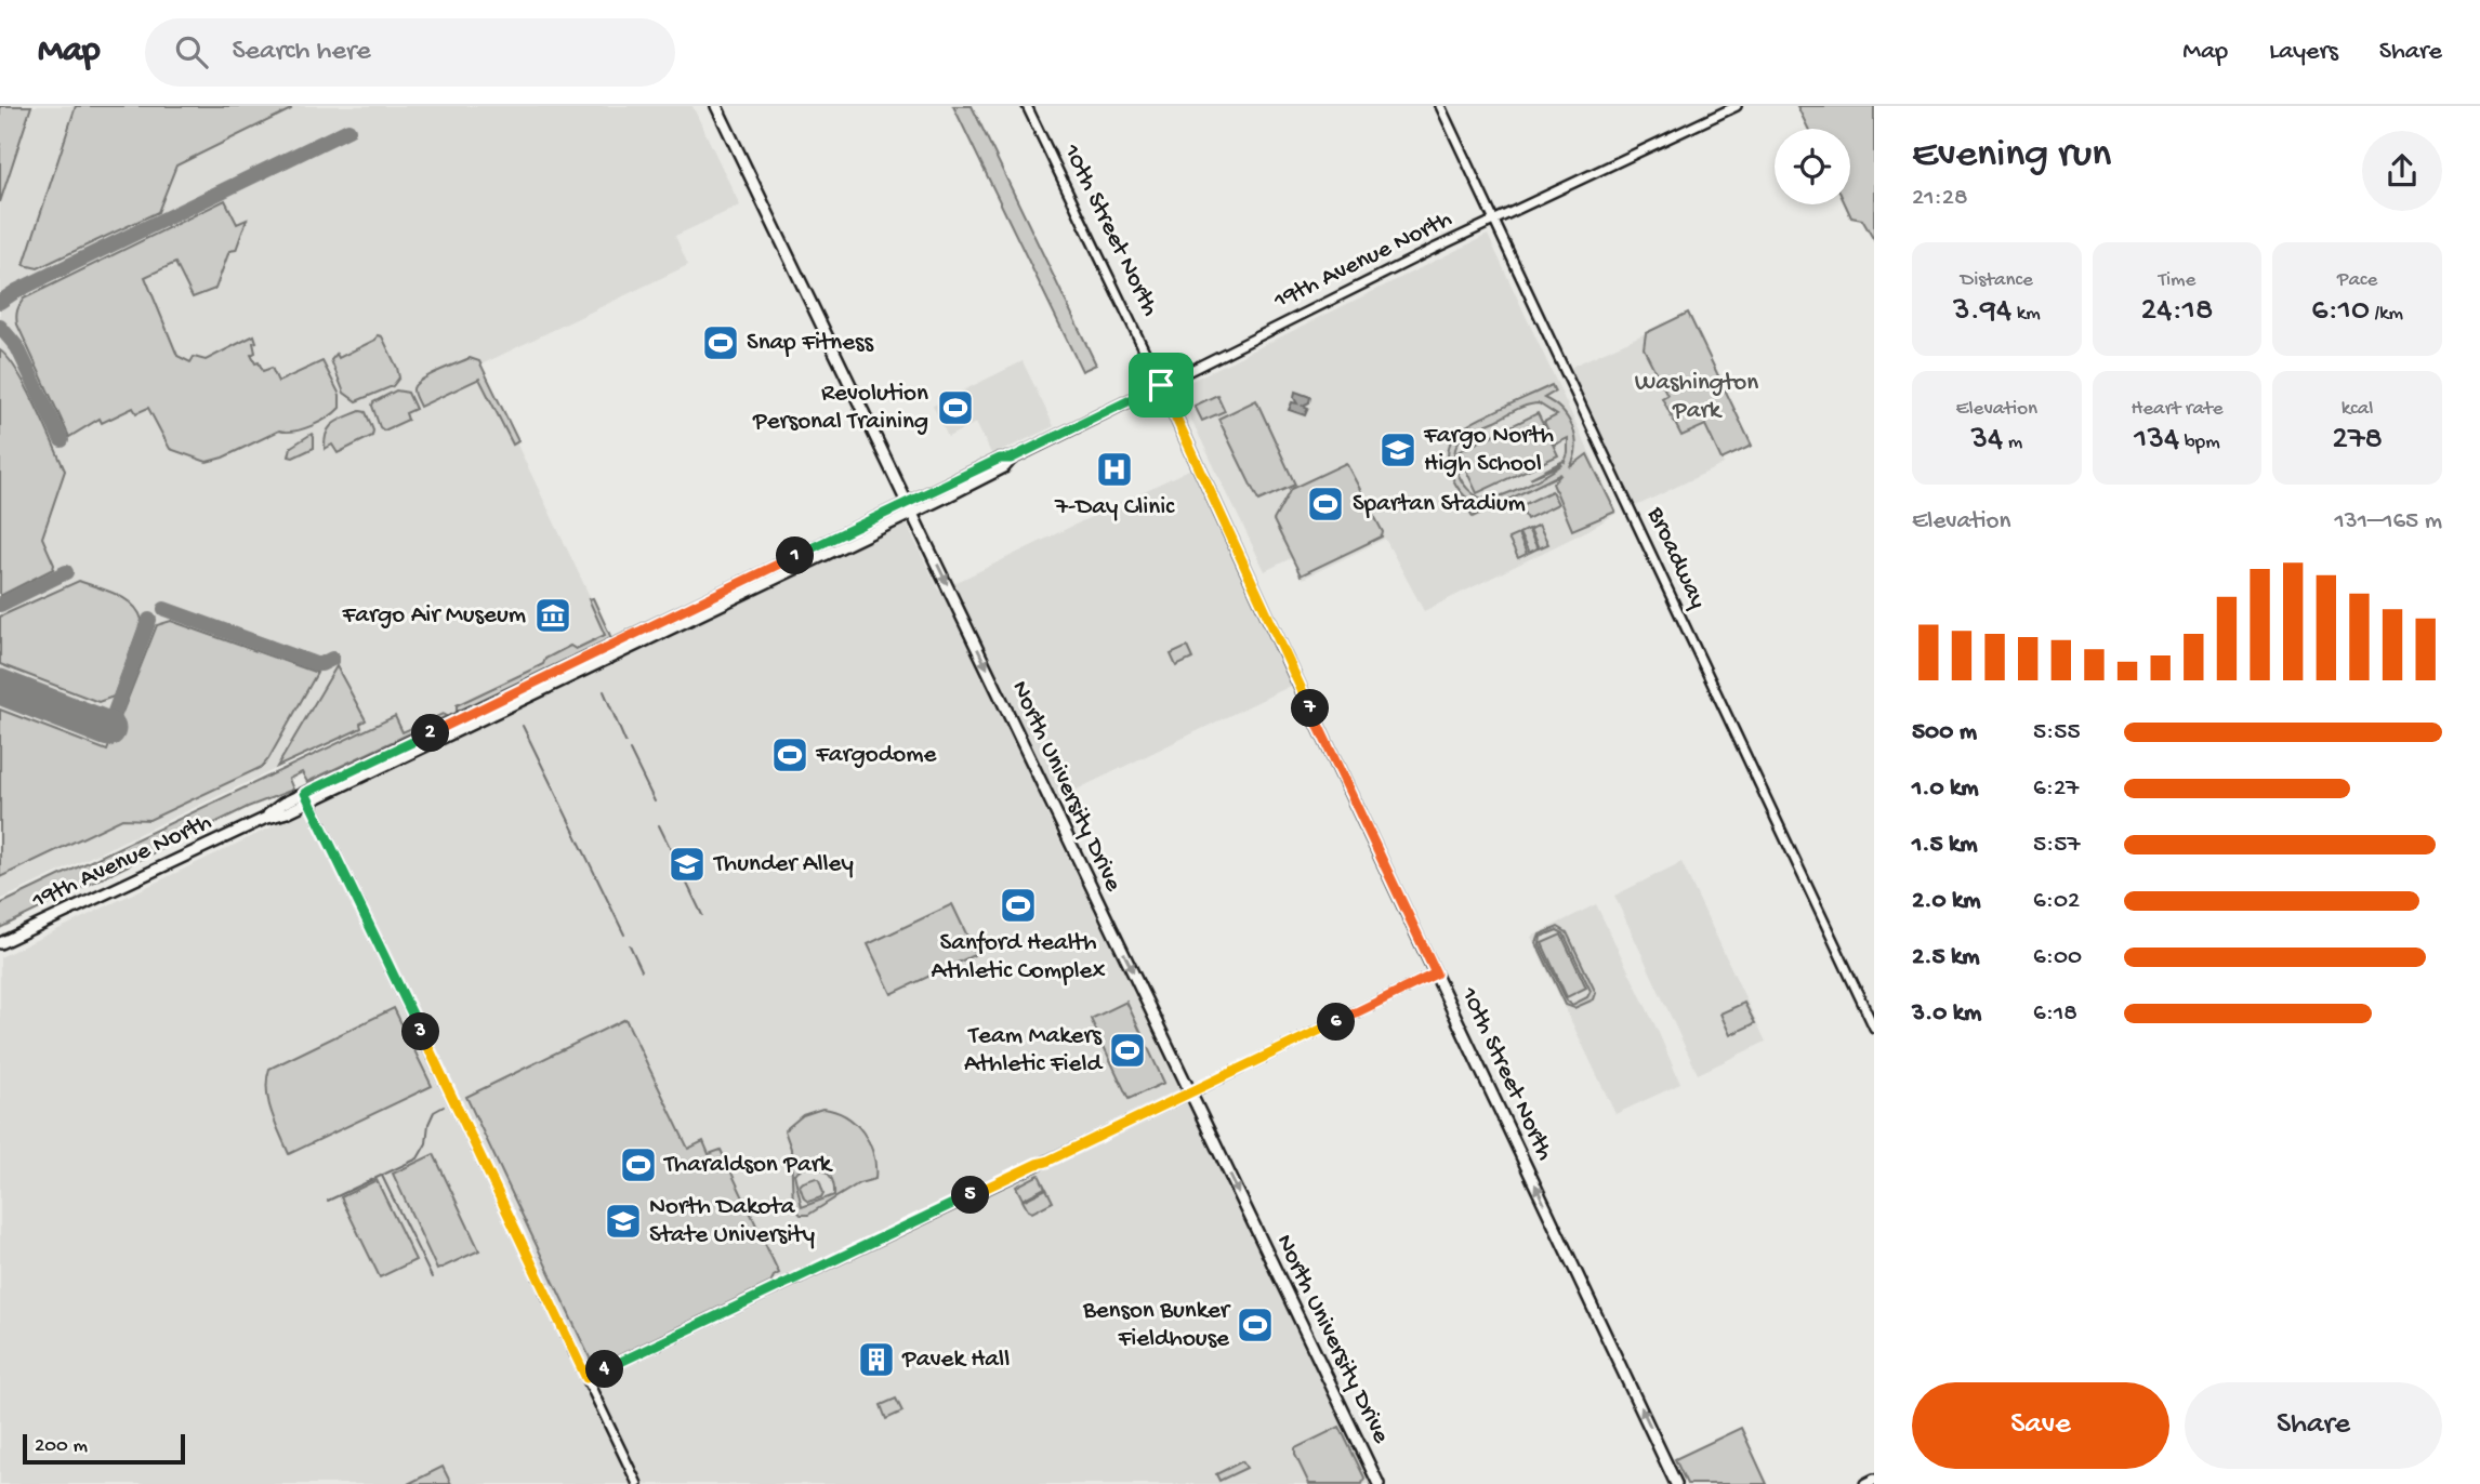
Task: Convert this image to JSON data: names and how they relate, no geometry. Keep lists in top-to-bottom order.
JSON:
{
  "streets": {
    "main road": ["10th Street North", "19th Avenue North", "North University Drive"],
    "street": ["Broadway"]
  },
  "crossings": [
    ["10th Street North", "19th Avenue North"],
    ["19th Avenue North", "Broadway"],
    ["19th Avenue North", "North University Drive"]
  ],
  "one_way": ["10th Street North", "North University Drive"],
  "parks": ["Washington Park"],
  "places": {
    "sports": [
      "Snap Fitness",
      "Revolution Personal Training",
      "Spartan Stadium",
      "Fargodome",
      "Sanford Health Athletic Complex",
      "Team Makers Athletic Field",
      "Tharaldson Park",
      "Benson Bunker Fieldhouse"
    ],
    "school or university": ["Fargo North High School", "Thunder Alley", "North Dakota State University"],
    "hospital": ["7-Day Clinic"],
    "museum": ["Fargo Air Museum"],
    "building": ["Pavek Hall"]
  },
  "scale_bar": "200 m",
  "page": {
    "header": "Map",
    "search": "Search here",
    "nav": ["Map", "Layers", "Share"],
    "heading": ["Evening run", "21:28"],
    "stats": [
      ["Distance", "3.94 km"],
      ["Time", "24:18"],
      ["Pace", "6:10 /km"],
      ["Elevation", "34 m"],
      ["Heart rate", "134 bpm"],
      ["kcal", "278"]
    ],
    "chart": ["Elevation", "131–165 m"],
    "pins": [
      "1",
      "7",
      "2",
      "6",
      "3",
      "5",
      "4"
    ],
    "list": [
      {
        "name": "500 m",
        "note": "5:55"
      },
      {
        "name": "1.0 km",
        "note": "6:27"
      },
      {
        "name": "1.5 km",
        "note": "5:57"
      },
      {
        "name": "2.0 km",
        "note": "6:02"
      },
      {
        "name": "2.5 km",
        "note": "6:00"
      },
      {
        "name": "3.0 km",
        "note": "6:18"
      }
    ],
    "buttons": ["Save", "Share"],
    "scale": "200 m"
  }
}
